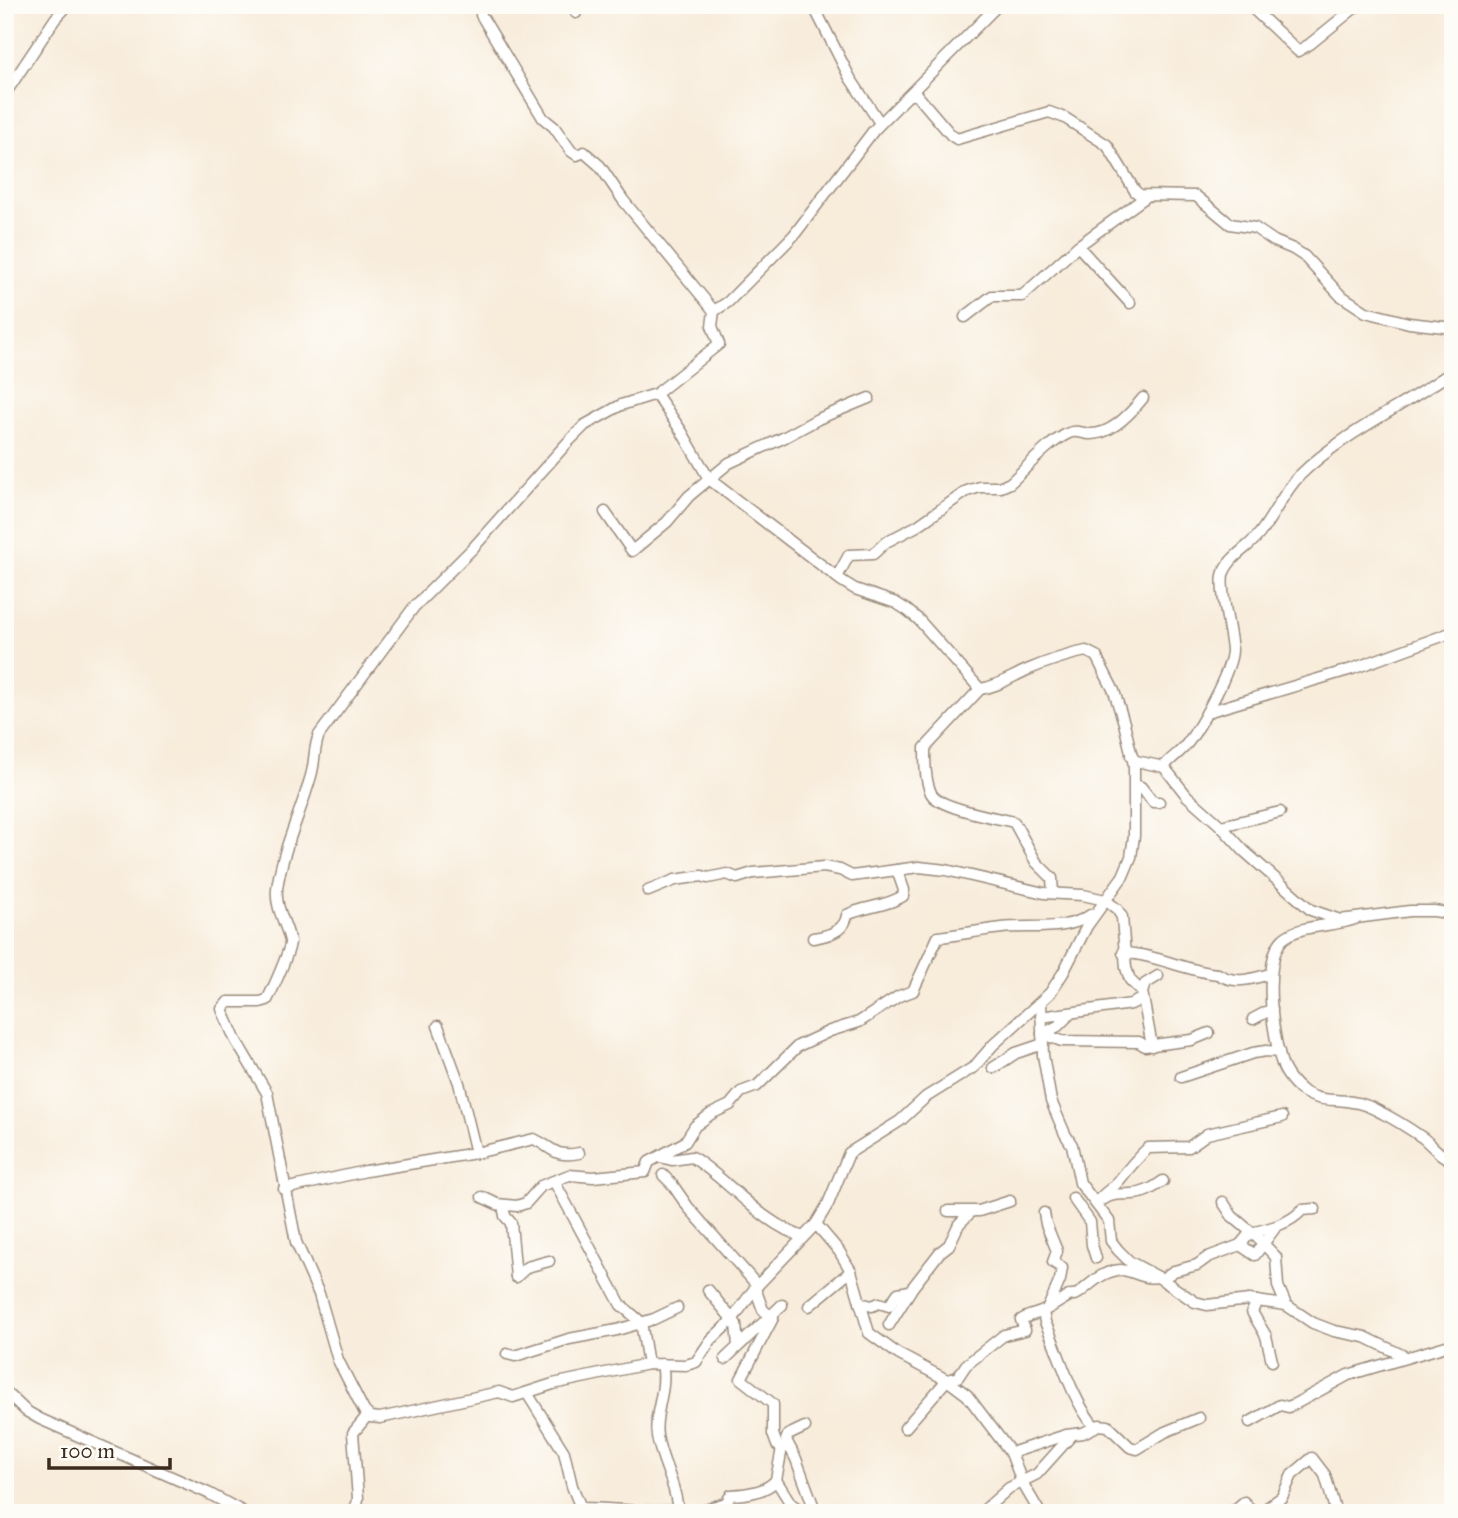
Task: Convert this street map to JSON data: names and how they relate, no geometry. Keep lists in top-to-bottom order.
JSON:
{
  "scale_bar": "100 m"
}
